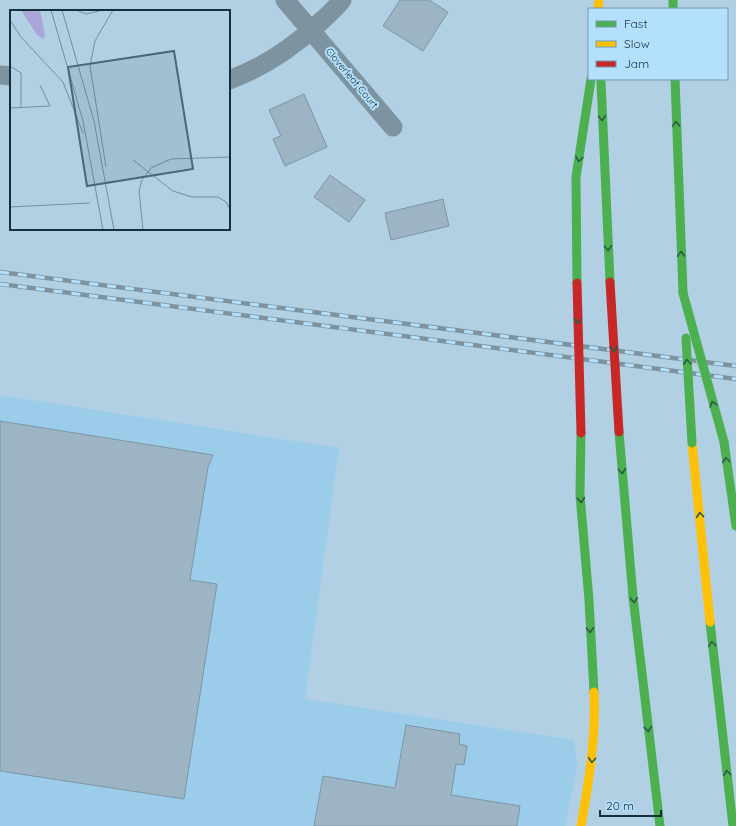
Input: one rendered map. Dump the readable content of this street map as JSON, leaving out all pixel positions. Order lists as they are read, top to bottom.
{
  "streets": {
    "street": ["Cloverleaf Court"]
  },
  "legend": ["Fast", "Slow", "Jam"],
  "scale_bar": "20 m"
}
